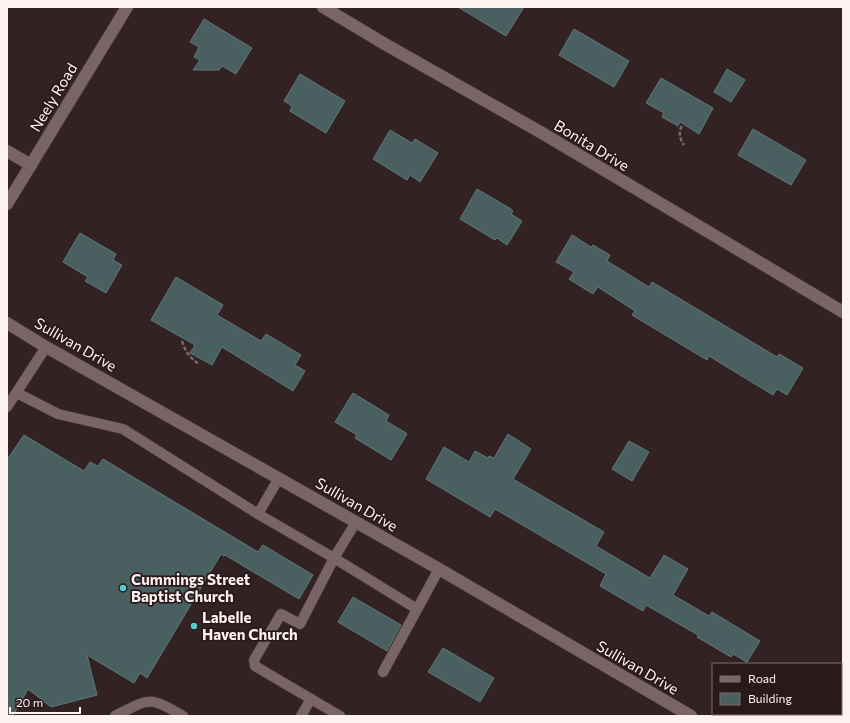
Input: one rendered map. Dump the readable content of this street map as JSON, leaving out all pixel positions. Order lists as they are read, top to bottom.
{
  "streets": {
    "street": ["Neely Road", "Bonita Drive", "Sullivan Drive"]
  },
  "places": ["Cummings Street Baptist Church", "Labelle Haven Church"],
  "legend": ["Road", "Building"],
  "scale_bar": "20 m"
}
